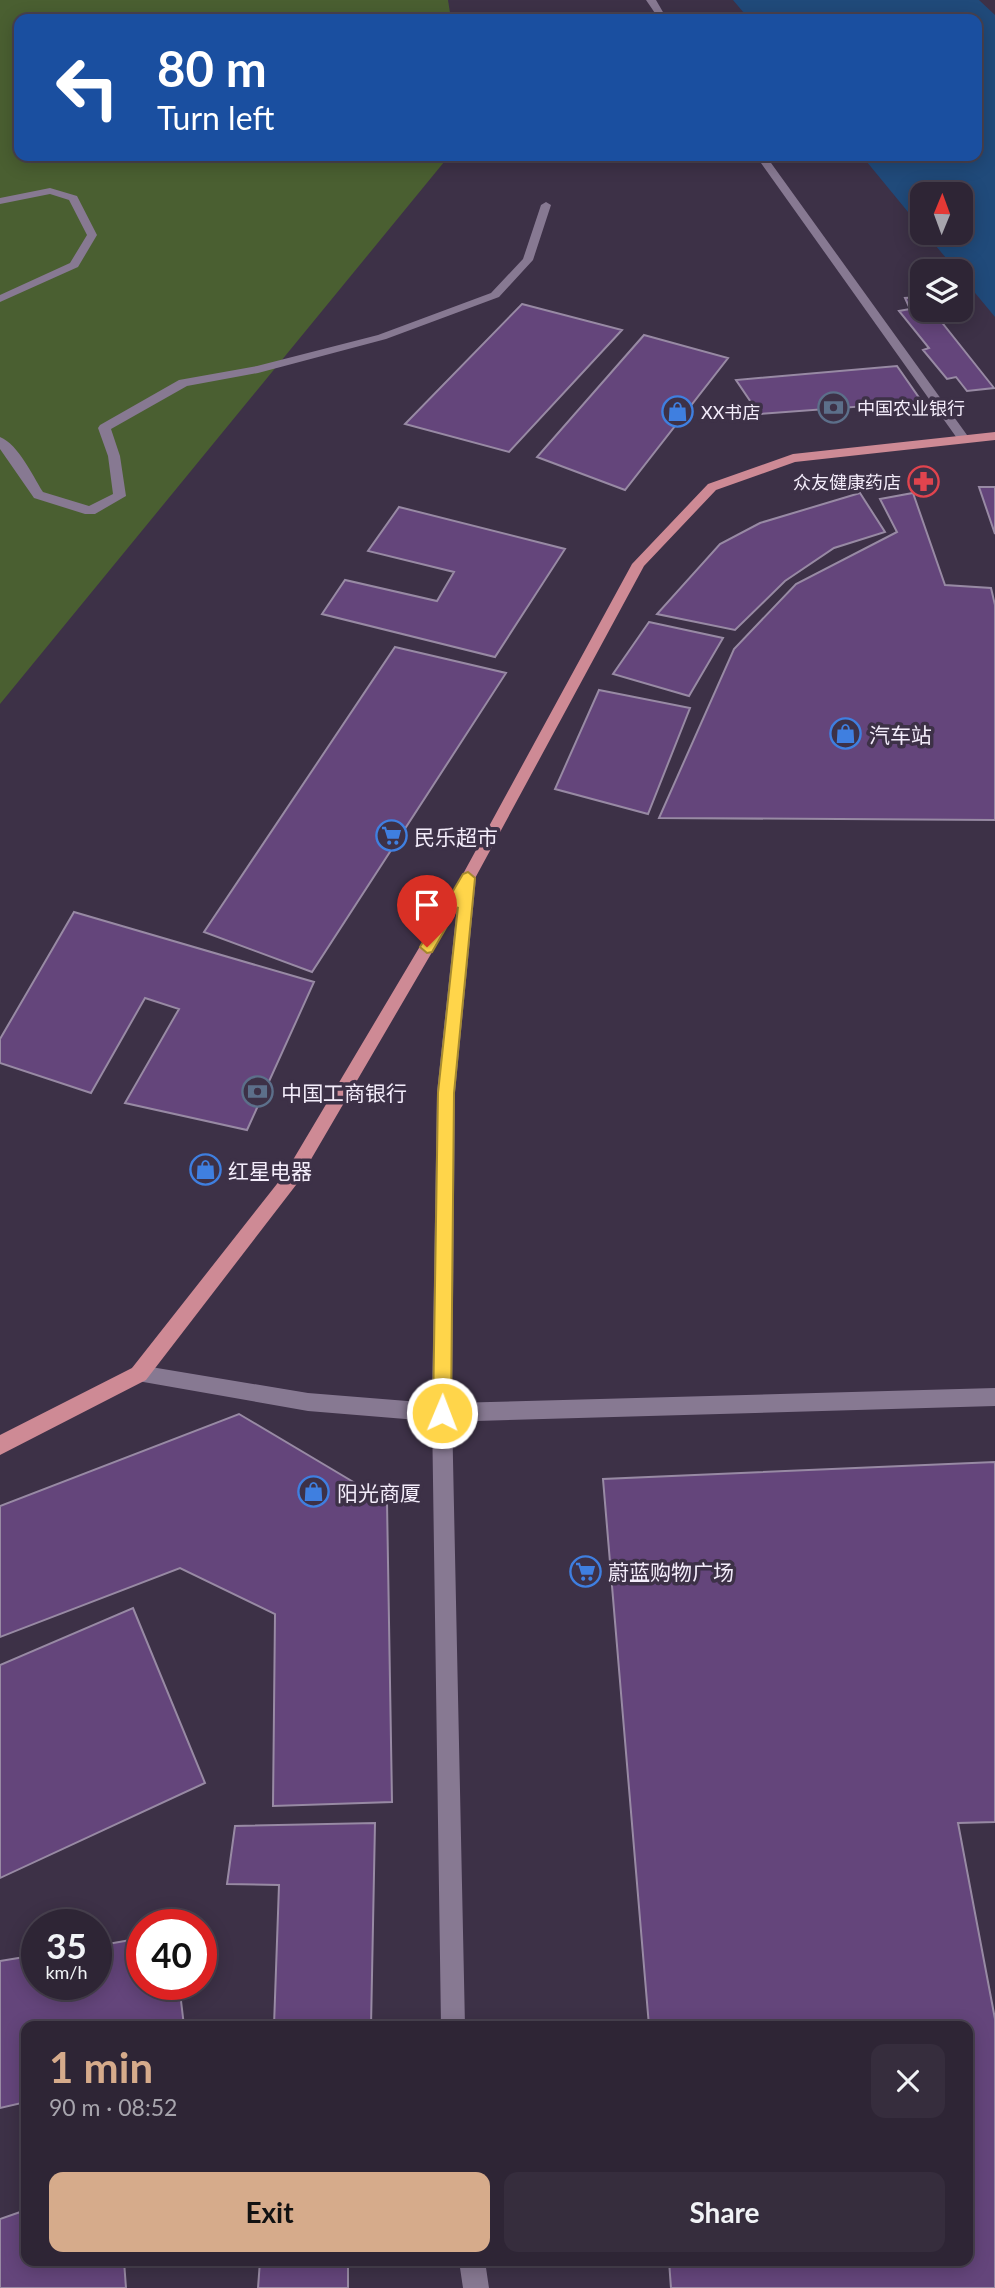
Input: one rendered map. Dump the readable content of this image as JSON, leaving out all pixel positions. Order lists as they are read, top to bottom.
{
  "places": {
    "bank": ["中国农业银行", "中国工商银行"],
    "shop": [
      "XX书店",
      "汽车站",
      "红星电器",
      "阳光商厦"
    ],
    "pharmacy": ["众友健康药店"],
    "supermarket": ["民乐超市", "蔚蓝购物广场"]
  },
  "north": "top",
  "page": {
    "turn": ["80 m", "Turn left"],
    "speed": "35 km/h",
    "limit": "40",
    "heading": ["1 min", "90 m · 08:52"],
    "buttons": ["Exit", "Share"]
  }
}
